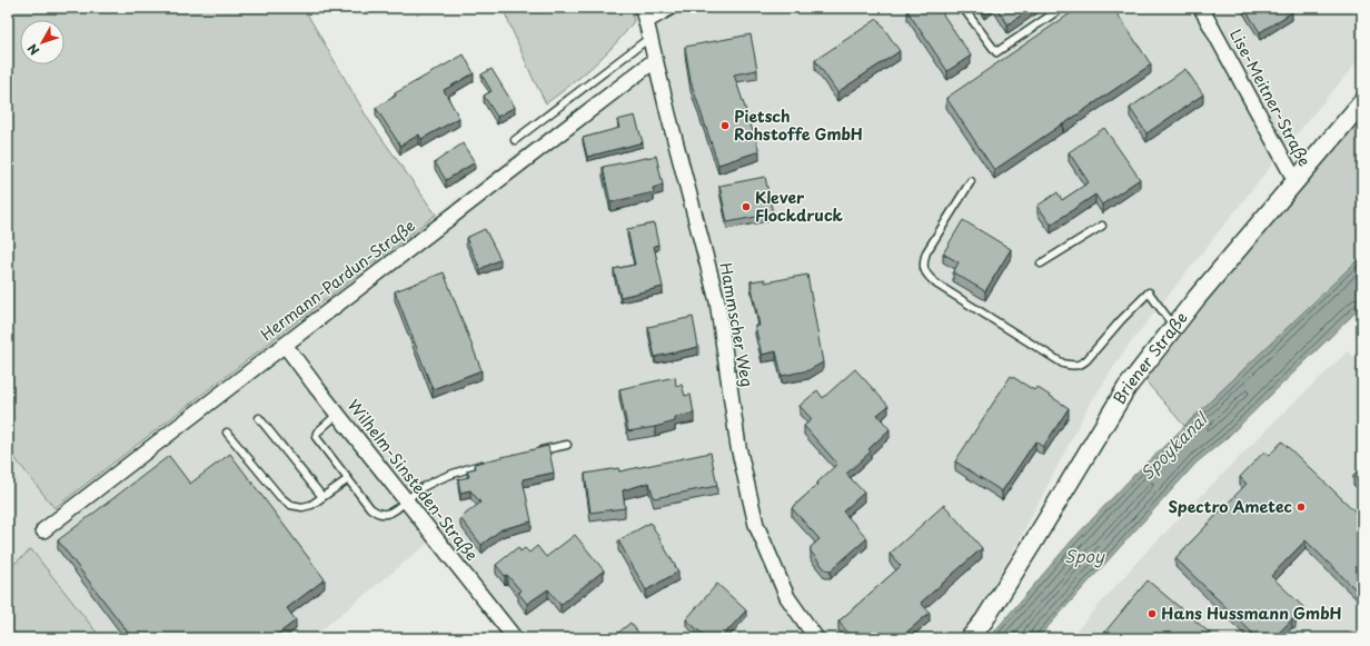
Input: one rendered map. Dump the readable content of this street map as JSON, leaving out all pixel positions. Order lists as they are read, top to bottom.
{
  "streets": {
    "street": [
      "Lise-Meitner-Straße",
      "Hermann-Pardun-Straße",
      "Hammscher Weg",
      "Briener Straße",
      "Wilhelm-Sinsteden-Straße"
    ]
  },
  "crossings": [
    ["Lise-Meitner-Straße", "Briener Straße"],
    ["Hermann-Pardun-Straße", "Hammscher Weg"],
    ["Hermann-Pardun-Straße", "Wilhelm-Sinsteden-Straße"]
  ],
  "water": ["Spoykanal", "Spoy"],
  "places": [
    "Pietsch Rohstoffe GmbH",
    "Klever Flockdruck",
    "Spectro Ametec",
    "Hans Hussmann GmbH"
  ],
  "north": "bottom left"
}
